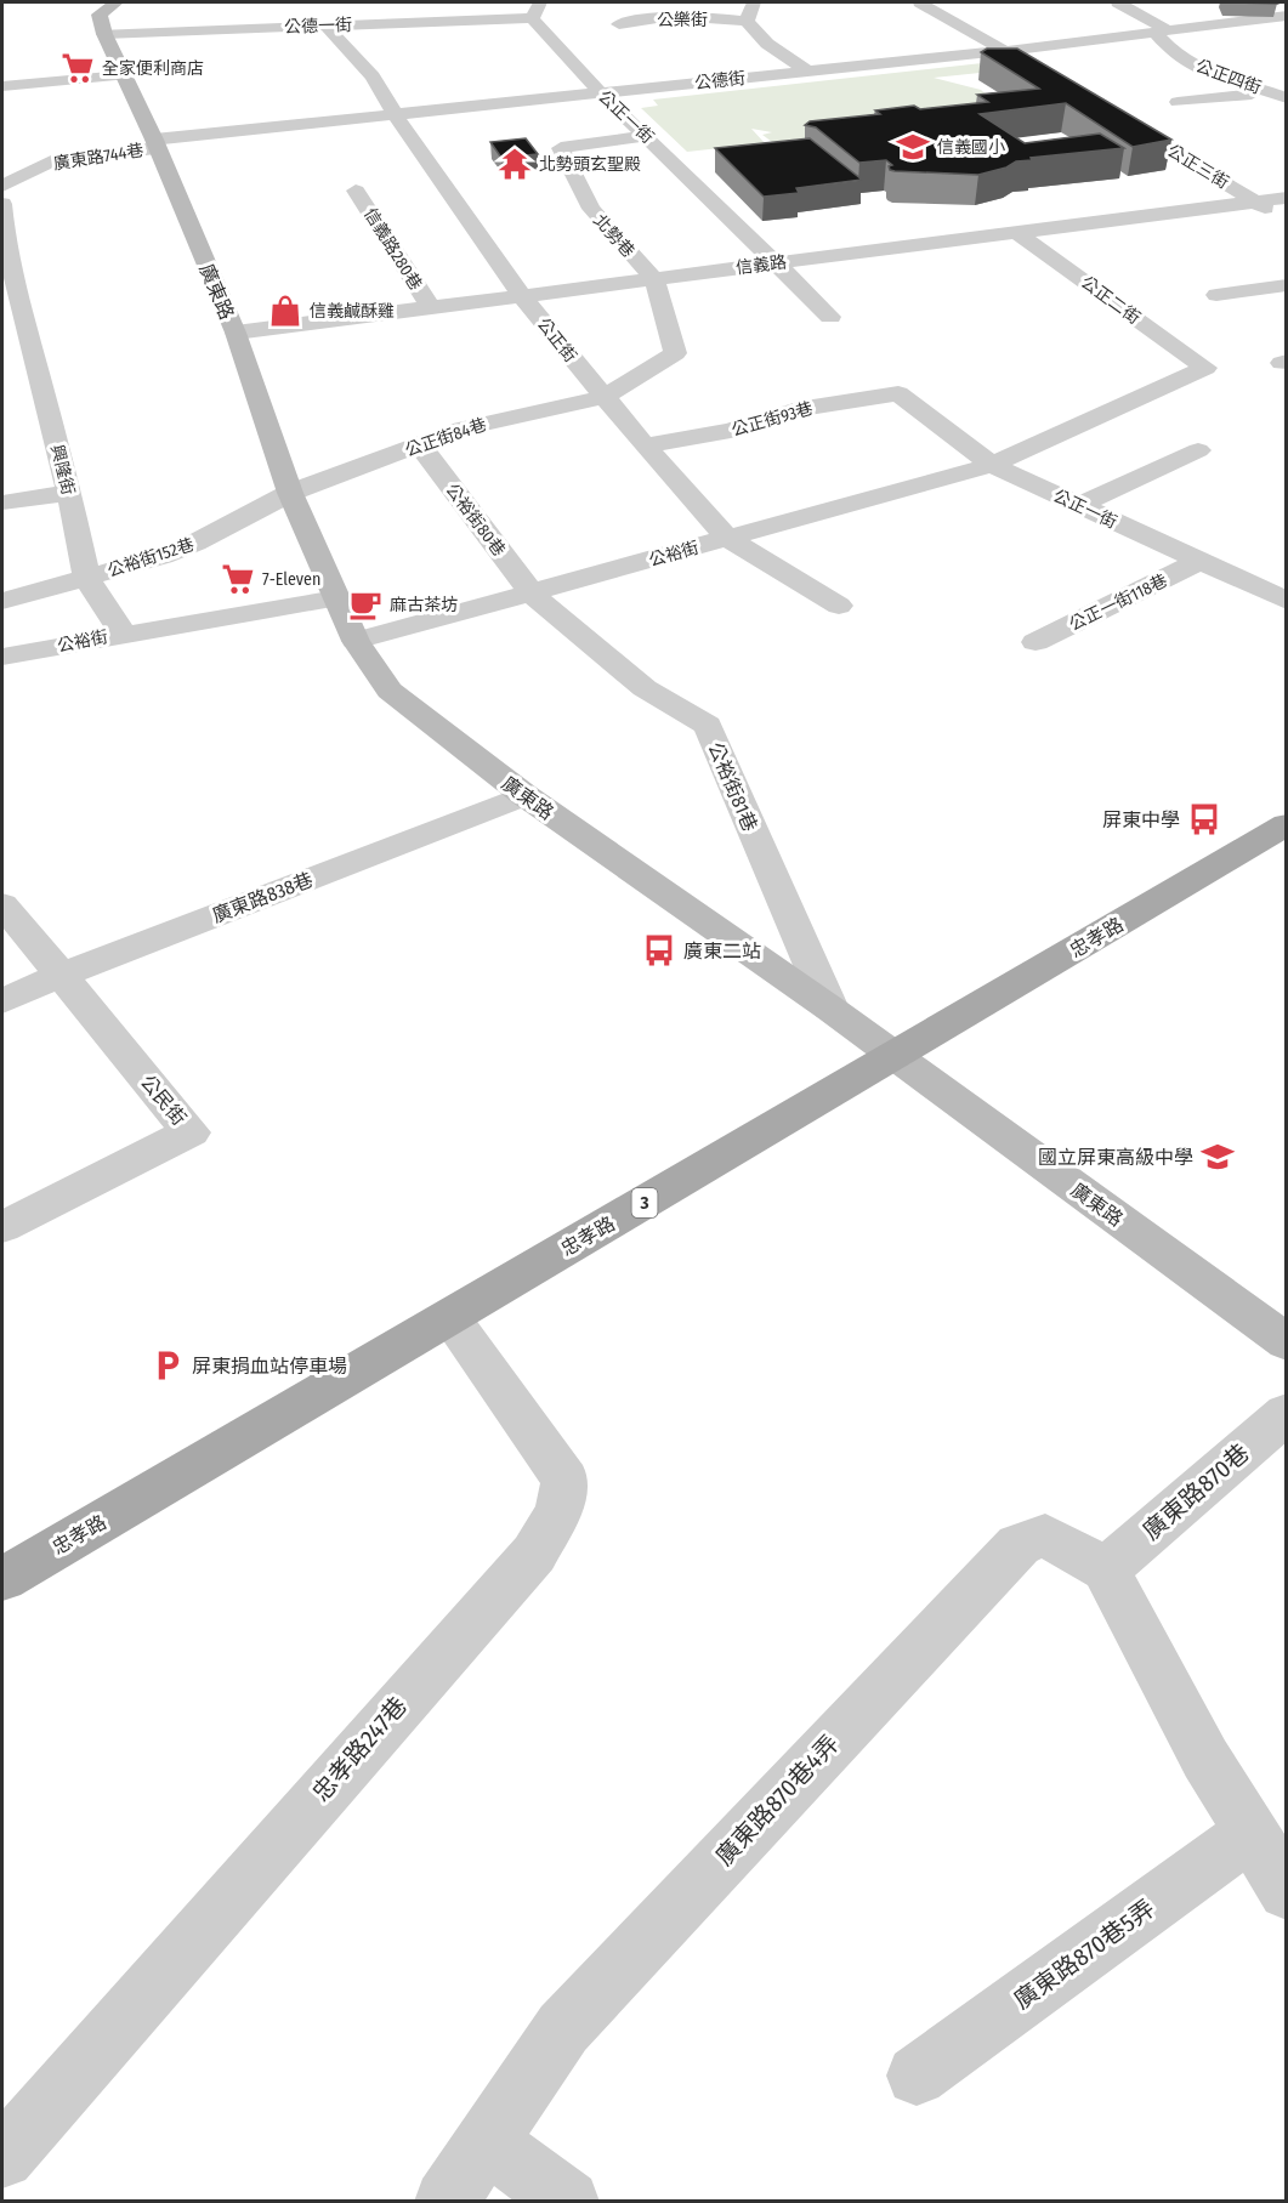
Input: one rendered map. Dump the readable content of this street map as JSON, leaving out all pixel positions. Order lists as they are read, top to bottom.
{
  "streets": {
    "main road": ["忠孝路", "3"],
    "street": [
      "公樂街",
      "公德一街",
      "公正四街",
      "公德街",
      "公正一街",
      "廣東路744巷",
      "公正三街",
      "北勢巷",
      "信義路280巷",
      "信義路",
      "廣東路",
      "公正二街",
      "公正街",
      "公正街93巷",
      "公正街84巷",
      "興隆街",
      "公裕街80巷",
      "公裕街",
      "公裕街152巷",
      "公正一街118巷",
      "公裕街81巷",
      "廣東路838巷",
      "公民街",
      "廣東路870巷",
      "忠孝路247巷",
      "廣東路870巷4弄",
      "廣東路870巷5弄"
    ]
  },
  "crossings": [
    ["公德一街", "公正一街"],
    ["公德一街", "廣東路"],
    ["公德一街", "公正街"],
    ["公正四街", "公德街"],
    ["公德街", "公正一街"],
    ["公德街", "廣東路744巷"],
    ["公德街", "廣東路"],
    ["公德街", "公正街"],
    ["公正一街", "北勢巷"],
    ["公正一街", "信義路"],
    ["公正一街", "公正街93巷"],
    ["公正一街", "公裕街"],
    ["公正一街", "公正一街118巷"],
    ["廣東路744巷", "廣東路"],
    ["公正三街", "信義路"],
    ["北勢巷", "信義路"],
    ["北勢巷", "公正街84巷"],
    ["信義路280巷", "信義路"],
    ["信義路", "廣東路"],
    ["信義路", "公正二街"],
    ["信義路", "公正街"],
    ["信義路", "公正街84巷"],
    ["廣東路", "公正街84巷"],
    ["廣東路", "公裕街"],
    ["廣東路", "公裕街152巷"],
    ["廣東路", "公裕街81巷"],
    ["廣東路", "廣東路838巷"],
    ["廣東路", "忠孝路"],
    ["公正二街", "公裕街"],
    ["公正街", "公正街93巷"],
    ["公正街", "公正街84巷"],
    ["公正街", "公裕街"],
    ["公正街84巷", "公裕街80巷"],
    ["公正街84巷", "公裕街152巷"],
    ["興隆街", "公裕街"],
    ["興隆街", "公裕街152巷"],
    ["公裕街80巷", "公裕街"],
    ["公裕街80巷", "公裕街81巷"],
    ["公裕街", "公裕街81巷"],
    ["廣東路838巷", "公民街"],
    ["忠孝路", "忠孝路247巷"],
    ["廣東路870巷", "廣東路870巷4弄"]
  ],
  "places": {
    "supermarket": ["全家便利商店", "7-Eleven"],
    "school or university": ["信義國小", "國立屏東高級中學"],
    "temple": ["北勢頭玄聖殿"],
    "shop": ["信義鹹酥雞"],
    "cafe": ["麻古茶坊"],
    "bus stop": ["屏東中學", "廣東二站"],
    "parking": ["屏東捐血站停車場"]
  }
}
